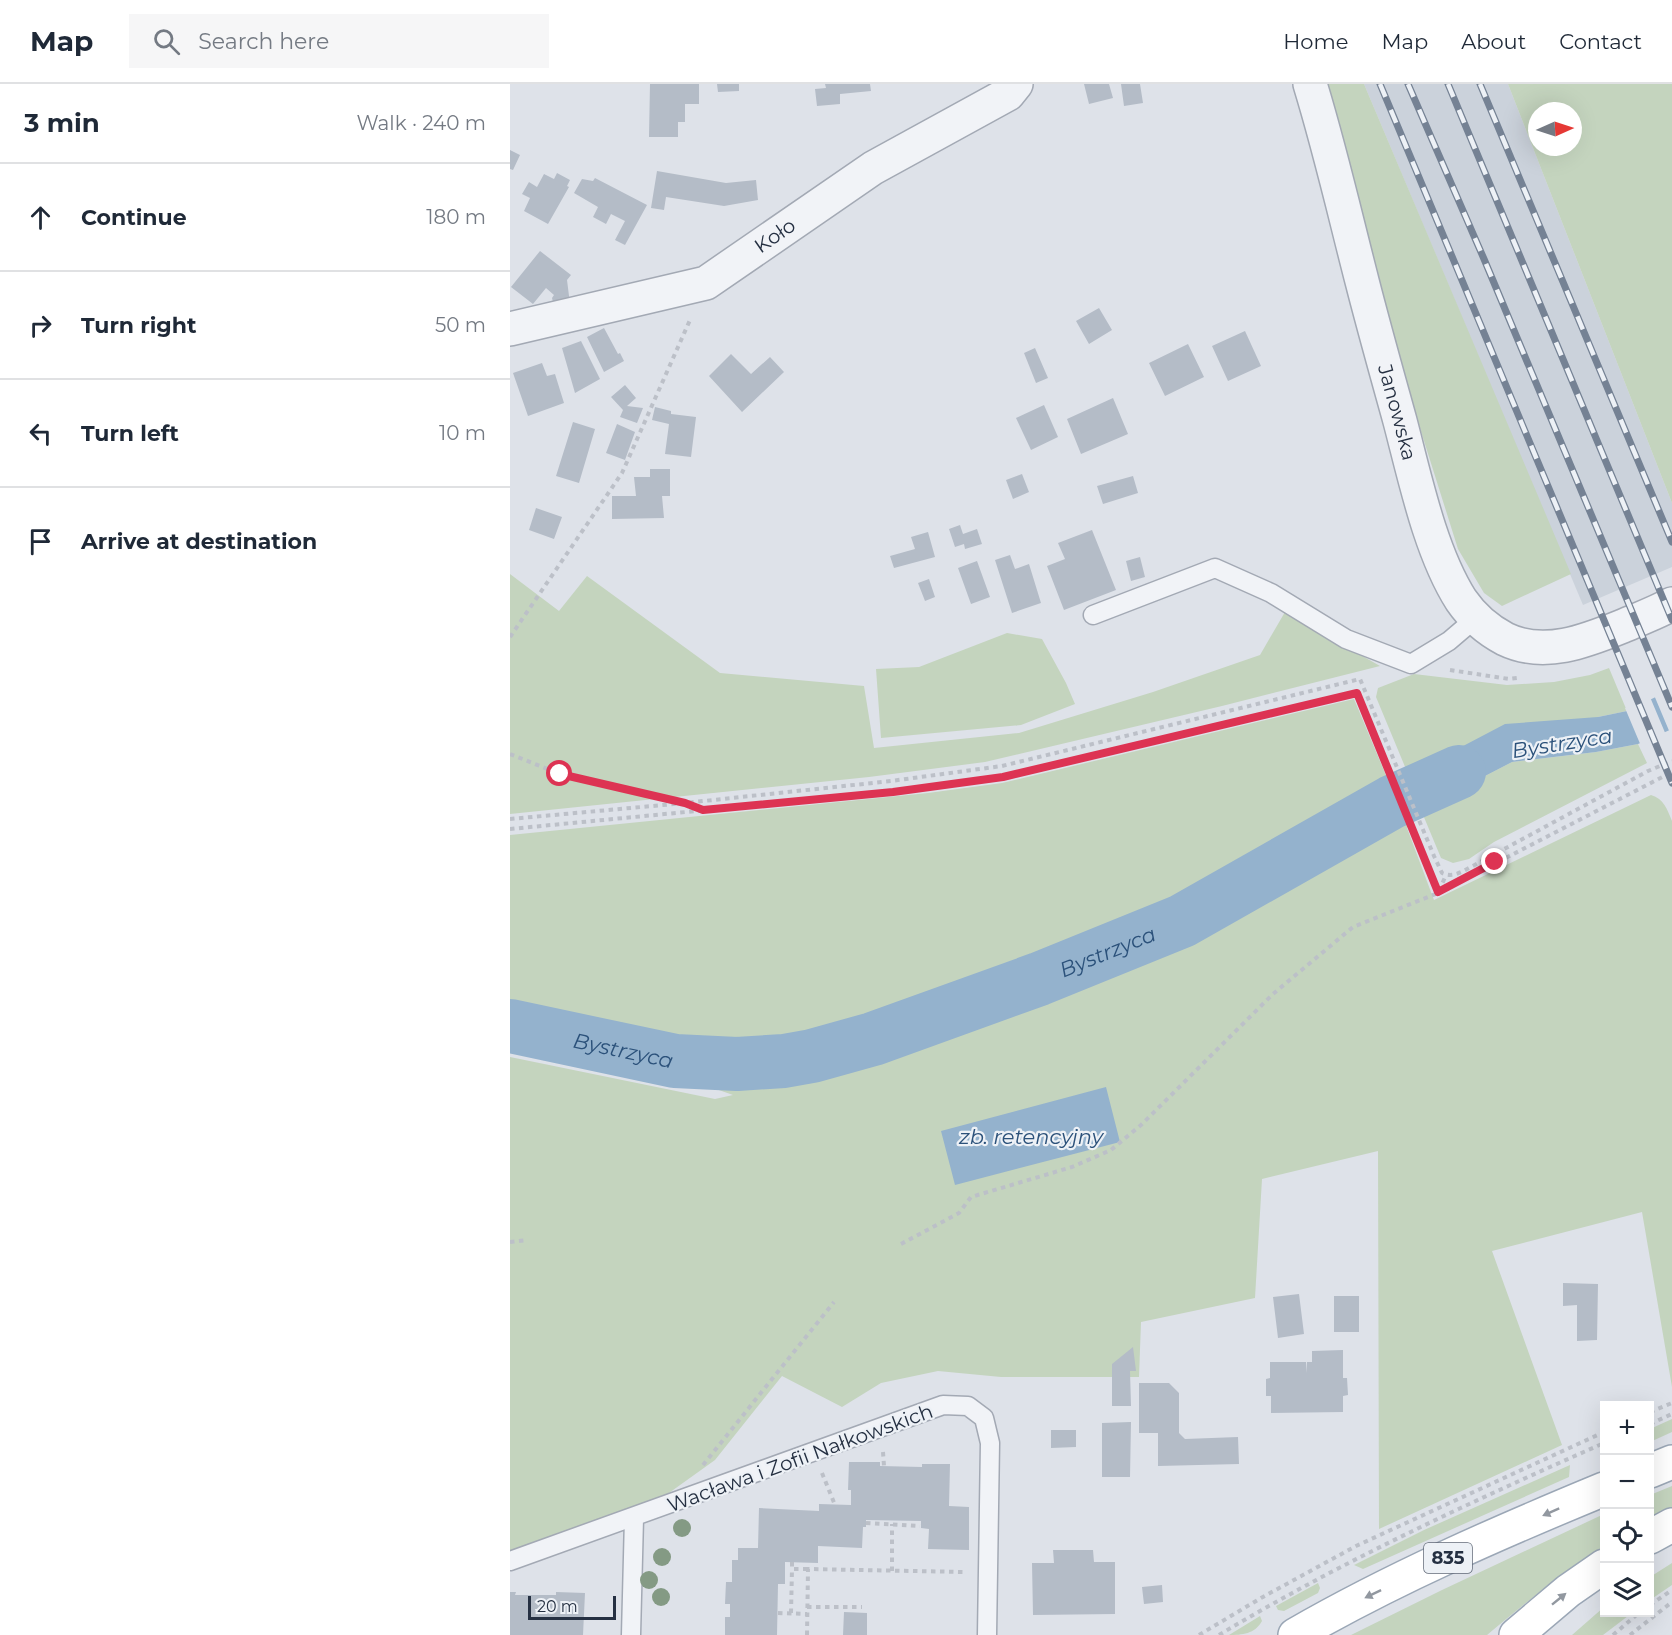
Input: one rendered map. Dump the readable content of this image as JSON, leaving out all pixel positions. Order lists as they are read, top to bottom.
{
  "streets": {
    "main road": ["835"],
    "street": ["Koło", "Janowska"],
    "lane": ["Wacława i Zofii Nałkowskich"]
  },
  "water": ["Bystrzyca", "zb. retencyjny"],
  "scale_bar": "20 m",
  "north": "right",
  "page": {
    "header": "Map",
    "search": "Search here",
    "nav": [
      "Home",
      "Map",
      "About",
      "Contact"
    ],
    "heading": ["3 min", "Walk · 240 m"],
    "list": [
      ["Continue", "180 m"],
      ["Turn right", "50 m"],
      ["Turn left", "10 m"],
      "Arrive at destination"
    ],
    "map_buttons": ["+", "−"],
    "scale": "20 m"
  }
}
